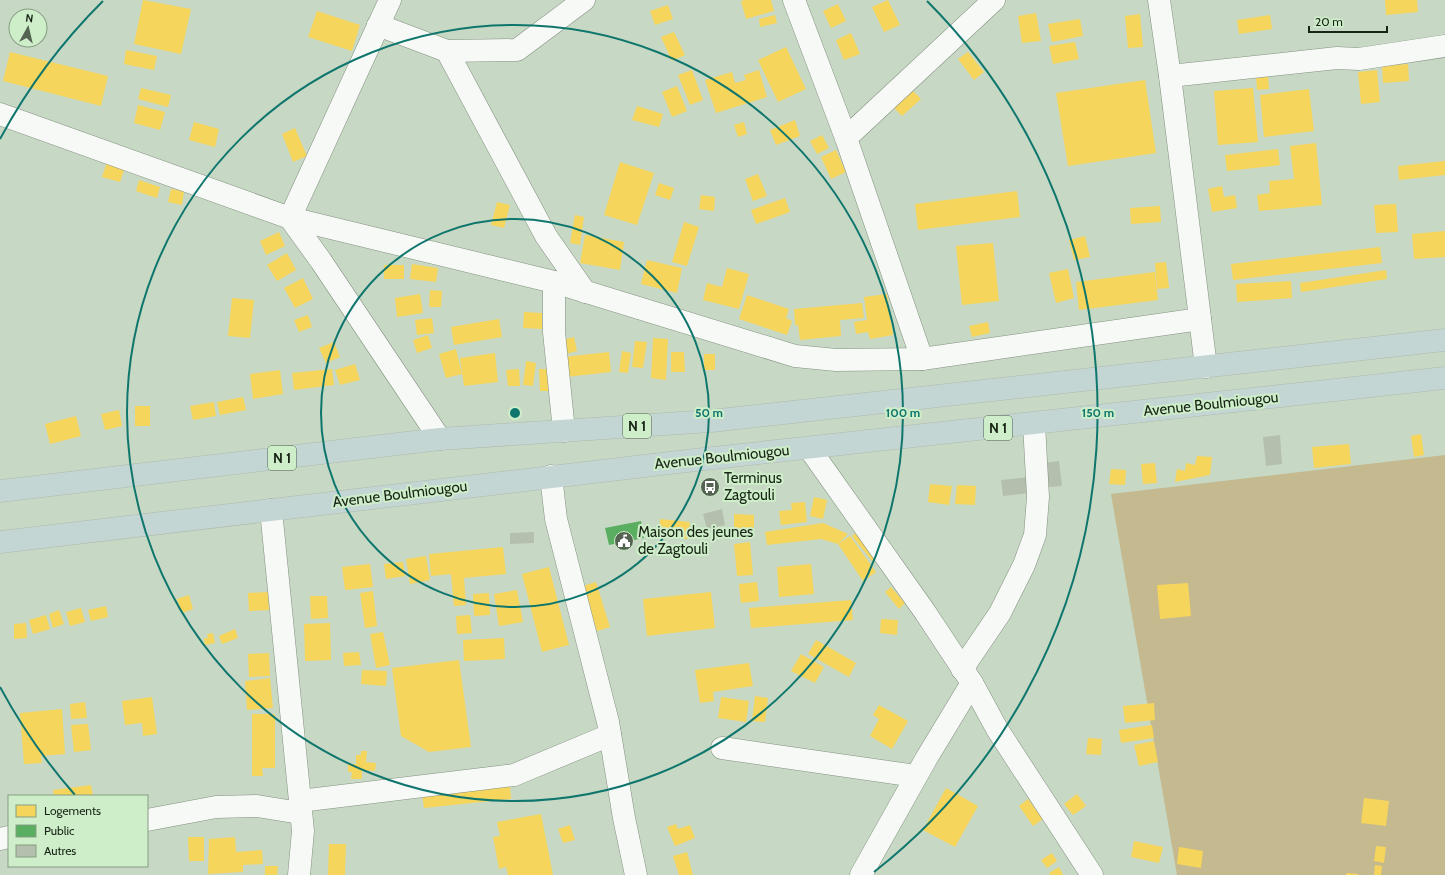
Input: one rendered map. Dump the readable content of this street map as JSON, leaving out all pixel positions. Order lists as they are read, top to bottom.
{
  "streets": {
    "highway": ["Avenue Boulmiougou", "N 1"]
  },
  "places": {
    "bus stop": ["Terminus Zagtouli"],
    "public building": ["Maison des jeunes de Zagtouli"]
  },
  "legend": ["Logements", "Public", "Autres"],
  "scale_bar": "20 m",
  "north": "top",
  "rings": ["50 m", "100 m", "150 m"]
}
